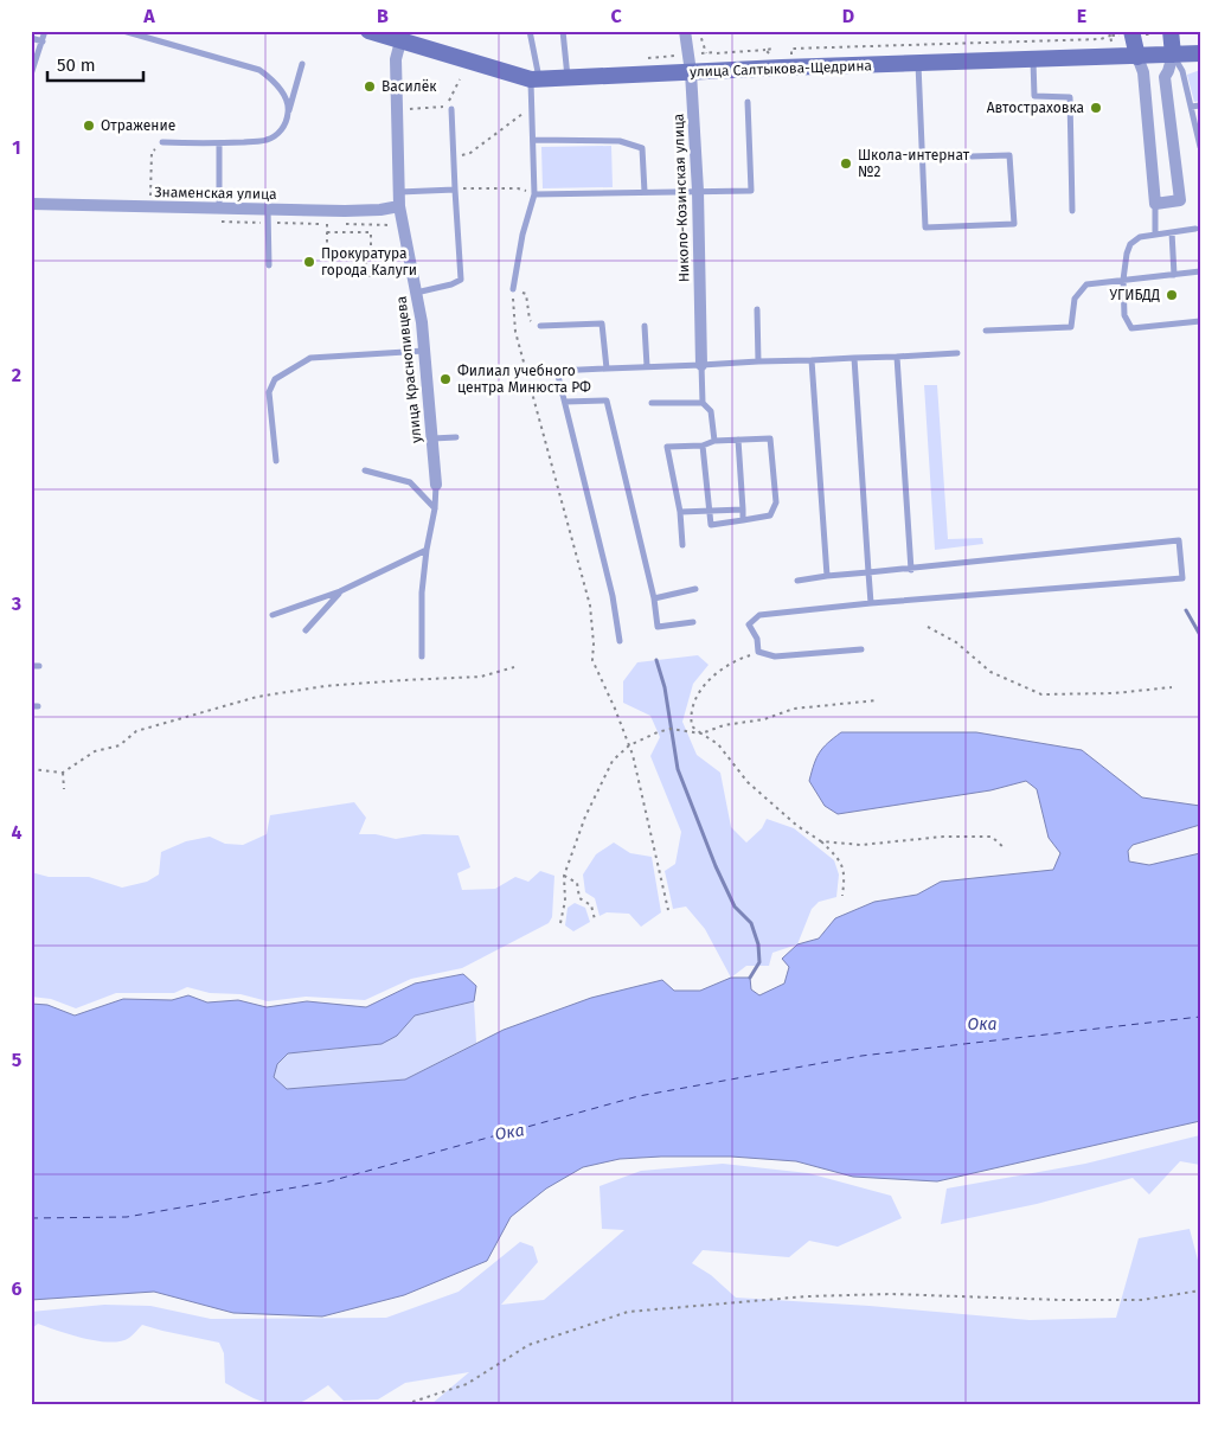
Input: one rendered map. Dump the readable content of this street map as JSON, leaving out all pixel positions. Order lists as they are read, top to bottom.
{
  "streets": {
    "main road": ["улица Салтыкова-Щедрина"],
    "street": ["Знаменская улица", "Николо-Козинская улица", "улица Краснопивцева"]
  },
  "crossings": [
    ["улица Салтыкова-Щедрина", "Николо-Козинская улица"],
    ["улица Салтыкова-Щедрина", "улица Краснопивцева"],
    ["Знаменская улица", "улица Краснопивцева"]
  ],
  "water": ["Ока"],
  "places": [
    "Василёк",
    "Автостраховка",
    "Отражение",
    "Школа-интернат №2",
    "Прокуратура города Калуги",
    "УГИБДД",
    "Филиал учебного центра Минюста РФ"
  ],
  "scale_bar": "50 m",
  "grid": {
    "columns": [
      "A",
      "B",
      "C",
      "D",
      "E"
    ],
    "rows": [
      "1",
      "2",
      "3",
      "4",
      "5",
      "6"
    ]
  }
}
